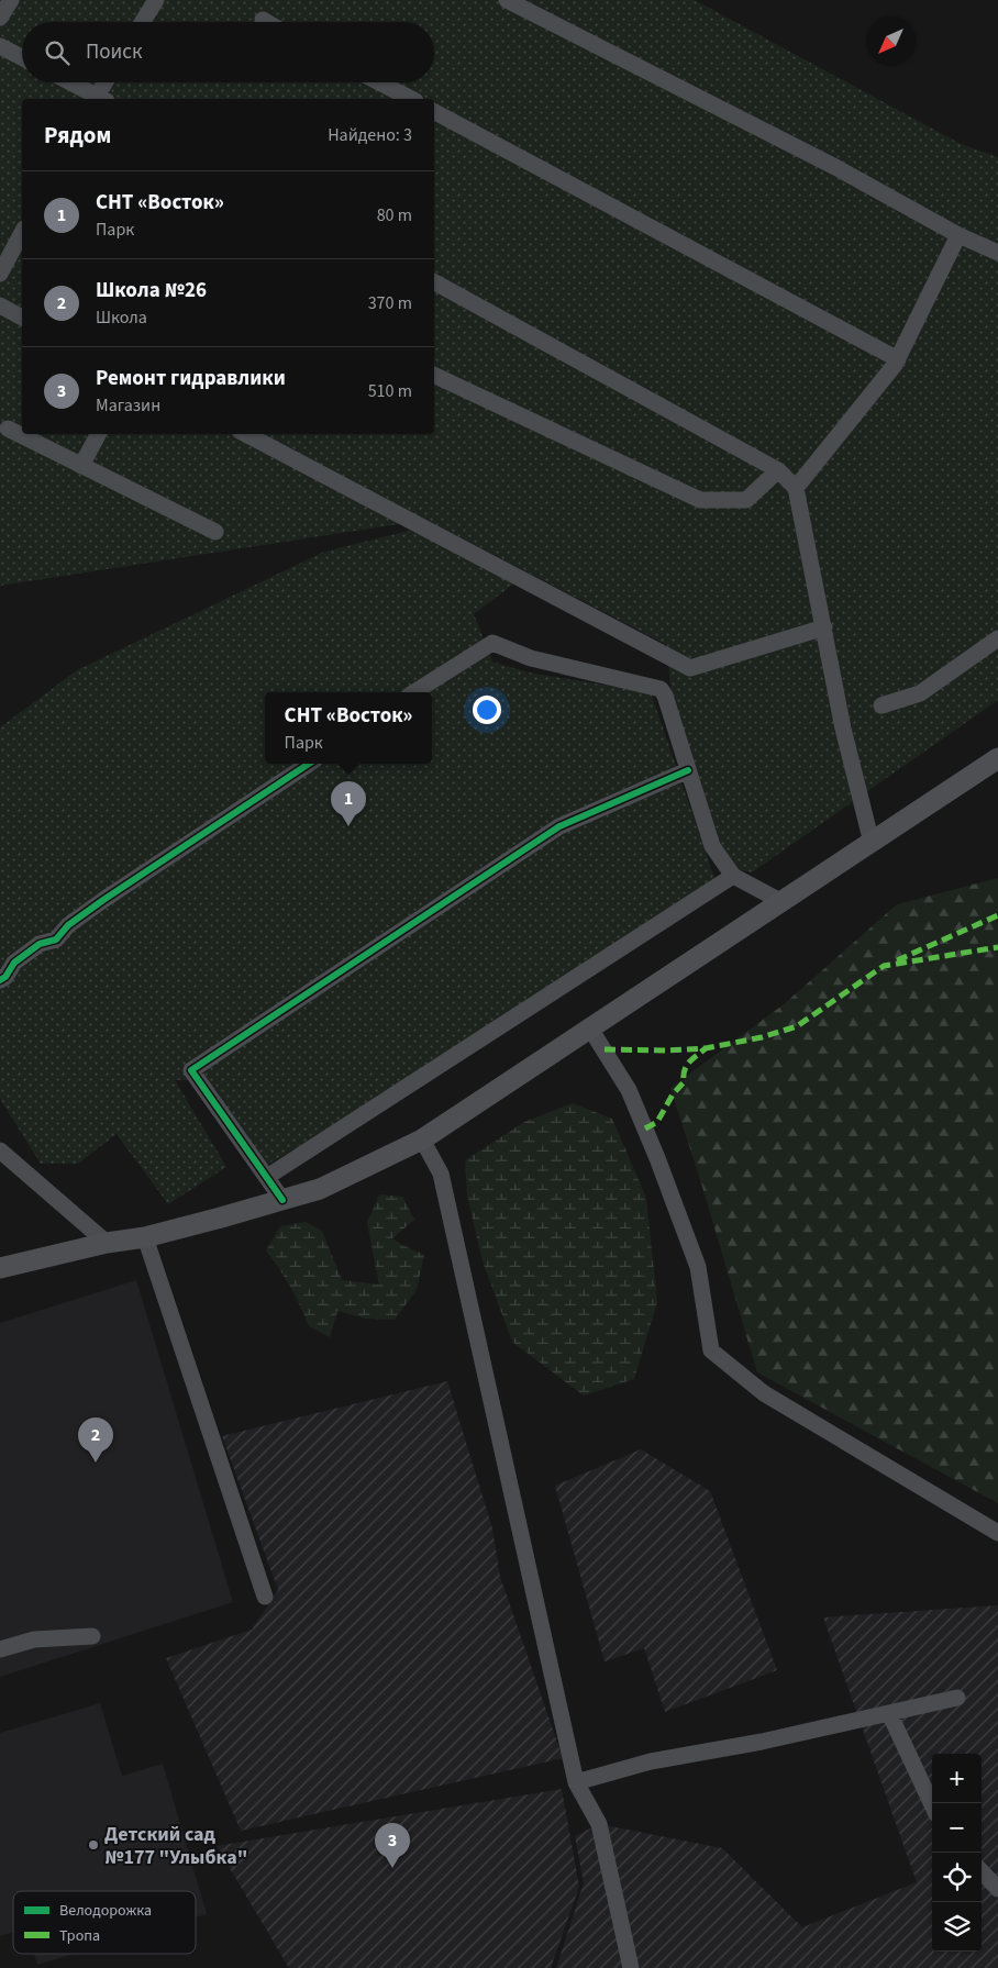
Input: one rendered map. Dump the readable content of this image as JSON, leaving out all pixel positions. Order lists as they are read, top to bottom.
{
  "places": ["Детский сад №177 \"Улыбка\""],
  "legend": ["Велодорожка", "Тропа"],
  "north": "bottom left",
  "page": {
    "search": "Поиск",
    "heading": ["Рядом", "Найдено: 3"],
    "list": [
      {
        "mark": "1",
        "name": "СНТ «Восток»",
        "note": "Парк",
        "value": "80 m"
      },
      {
        "mark": "2",
        "name": "Школа №26",
        "note": "Школа",
        "value": "370 m"
      },
      {
        "mark": "3",
        "name": "Ремонт гидравлики",
        "note": "Магазин",
        "value": "510 m"
      }
    ],
    "popup": ["СНТ «Восток»", "Парк"],
    "pins": ["1", "2", "3"],
    "map_buttons": ["+", "−"]
  }
}
